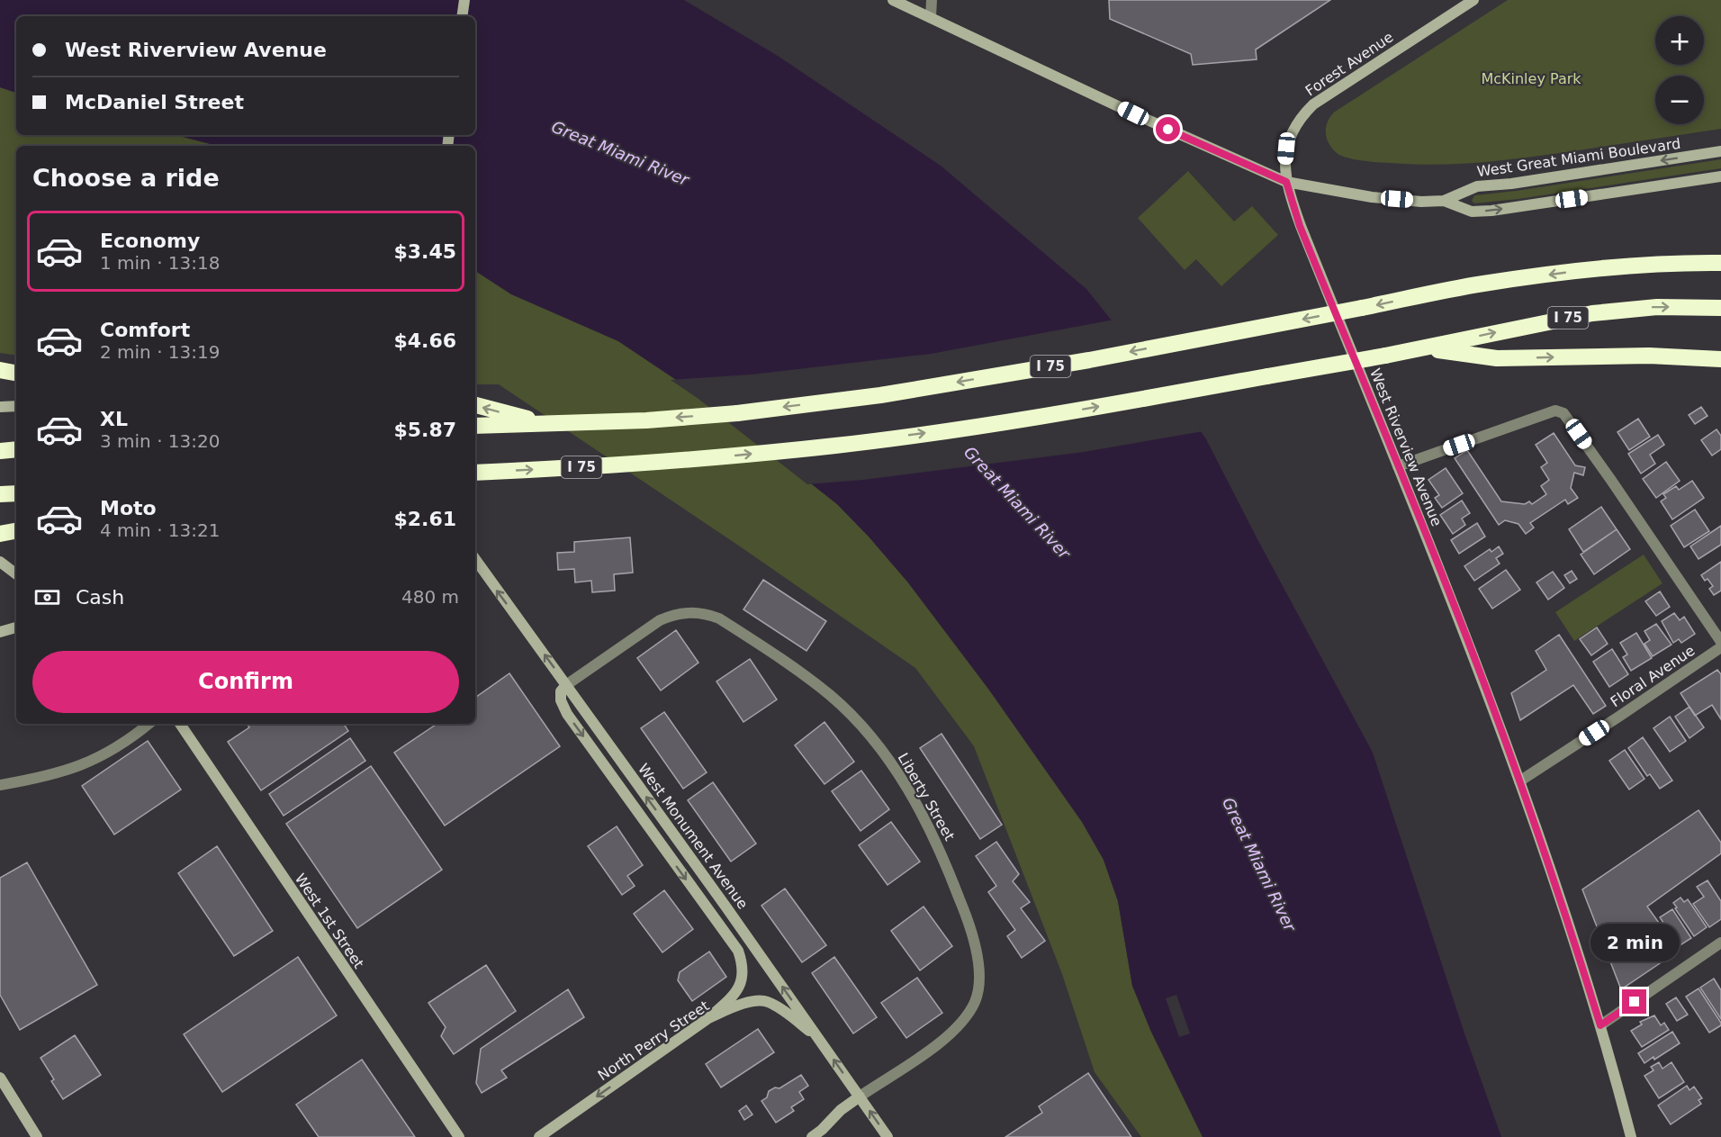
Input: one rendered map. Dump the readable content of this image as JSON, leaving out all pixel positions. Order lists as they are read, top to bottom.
{
  "streets": {
    "highway": ["I 75"],
    "main road": [
      "Forest Avenue",
      "West Great Miami Boulevard",
      "West Riverview Avenue",
      "West Monument Avenue",
      "West 1st Street",
      "North Perry Street"
    ],
    "street": ["Floral Avenue", "Liberty Street"]
  },
  "crossings": [
    ["Forest Avenue", "West Great Miami Boulevard"],
    ["Forest Avenue", "West Riverview Avenue"],
    ["West Great Miami Boulevard", "West Riverview Avenue"],
    ["West Riverview Avenue", "Floral Avenue"],
    ["Liberty Street", "West Monument Avenue"],
    ["West Monument Avenue", "North Perry Street"]
  ],
  "one_way": ["West Monument Avenue", "North Perry Street"],
  "water": ["Great Miami River"],
  "parks": ["McKinley Park"],
  "page": {
    "map_buttons": ["+", "−"],
    "banner": ["West Riverview Avenue", "McDaniel Street"],
    "heading": "Choose a ride",
    "list": [
      {
        "name": "Economy",
        "note": "1 min · 13:18",
        "value": "$3.45"
      },
      {
        "name": "Comfort",
        "note": "2 min · 13:19",
        "value": "$4.66"
      },
      {
        "name": "XL",
        "note": "3 min · 13:20",
        "value": "$5.87"
      },
      {
        "name": "Moto",
        "note": "4 min · 13:21",
        "value": "$2.61"
      }
    ],
    "pay": ["Cash", "480 m"],
    "buttons": "Confirm",
    "bubble": "2 min"
  }
}
